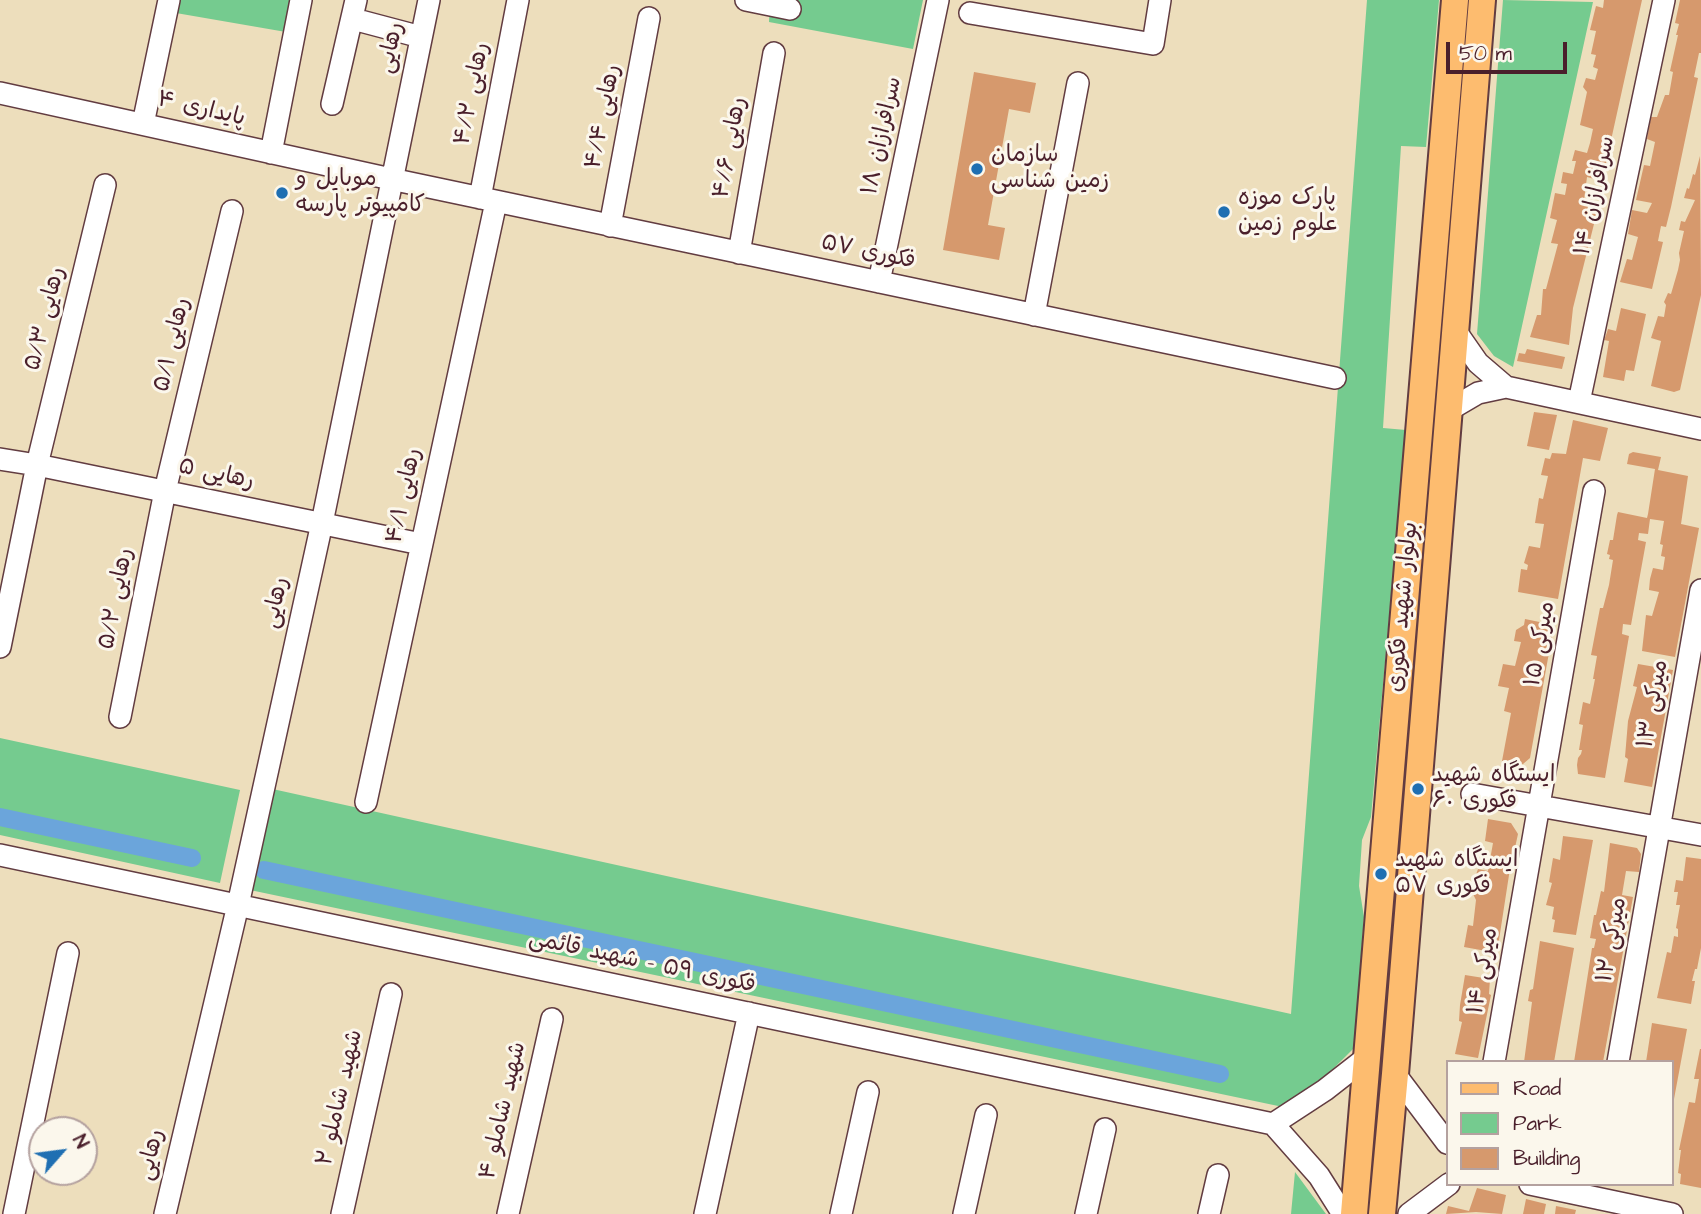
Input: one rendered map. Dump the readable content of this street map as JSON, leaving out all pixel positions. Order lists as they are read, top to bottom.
{
  "streets": {
    "main road": ["بولوار شهید فکوری"],
    "street": [
      "رهایی",
      "رهایی ۴/۲",
      "پایداری ۴",
      "رهایی ۴/۴",
      "سرافرازان ۱۸",
      "رهایی ۴/۶",
      "سرافرازان ۱۴",
      "فکوری ۵۷",
      "رهایی ۵/۳",
      "رهایی ۵/۱",
      "رهایی ۵",
      "رهایی ۴/۱",
      "رهایی ۵/۲",
      "میرکی ۱۵",
      "میرکی ۱۳",
      "میرکی ۱۲",
      "فکوری ۵۹ - شهید قائمی",
      "میرکی ۱۴",
      "شهید شاملو ۲",
      "شهید شاملو ۴"
    ]
  },
  "crossings": [
    ["رهایی", "پایداری ۴"],
    ["رهایی", "فکوری ۵۷"],
    ["رهایی", "رهایی ۵"],
    ["رهایی", "فکوری ۵۹ - شهید قائمی"],
    ["رهایی ۴/۲", "فکوری ۵۷"],
    ["رهایی ۴/۲", "رهایی ۴/۱"],
    ["پایداری ۴", "فکوری ۵۷"],
    ["رهایی ۴/۴", "فکوری ۵۷"],
    ["سرافرازان ۱۸", "فکوری ۵۷"],
    ["رهایی ۴/۶", "فکوری ۵۷"],
    ["فکوری ۵۷", "رهایی ۴/۱"],
    ["رهایی ۵/۳", "رهایی ۵"],
    ["رهایی ۵/۱", "رهایی ۵"],
    ["رهایی ۵/۱", "رهایی ۵/۲"],
    ["رهایی ۵", "رهایی ۴/۱"],
    ["رهایی ۵", "رهایی ۵/۲"],
    ["میرکی ۱۵", "میرکی ۱۴"],
    ["میرکی ۱۳", "میرکی ۱۲"]
  ],
  "places": [
    "سازمان زمین شناسی",
    "موبایل و کامپیوتر پارسه",
    "پارک موزه علوم زمین",
    "ایستگاه شهید فکوری ۶۰",
    "ایستگاه شهید فکوری ۵۷"
  ],
  "legend": ["Road", "Park", "Building"],
  "scale_bar": "50 m",
  "north": "top right"
}
